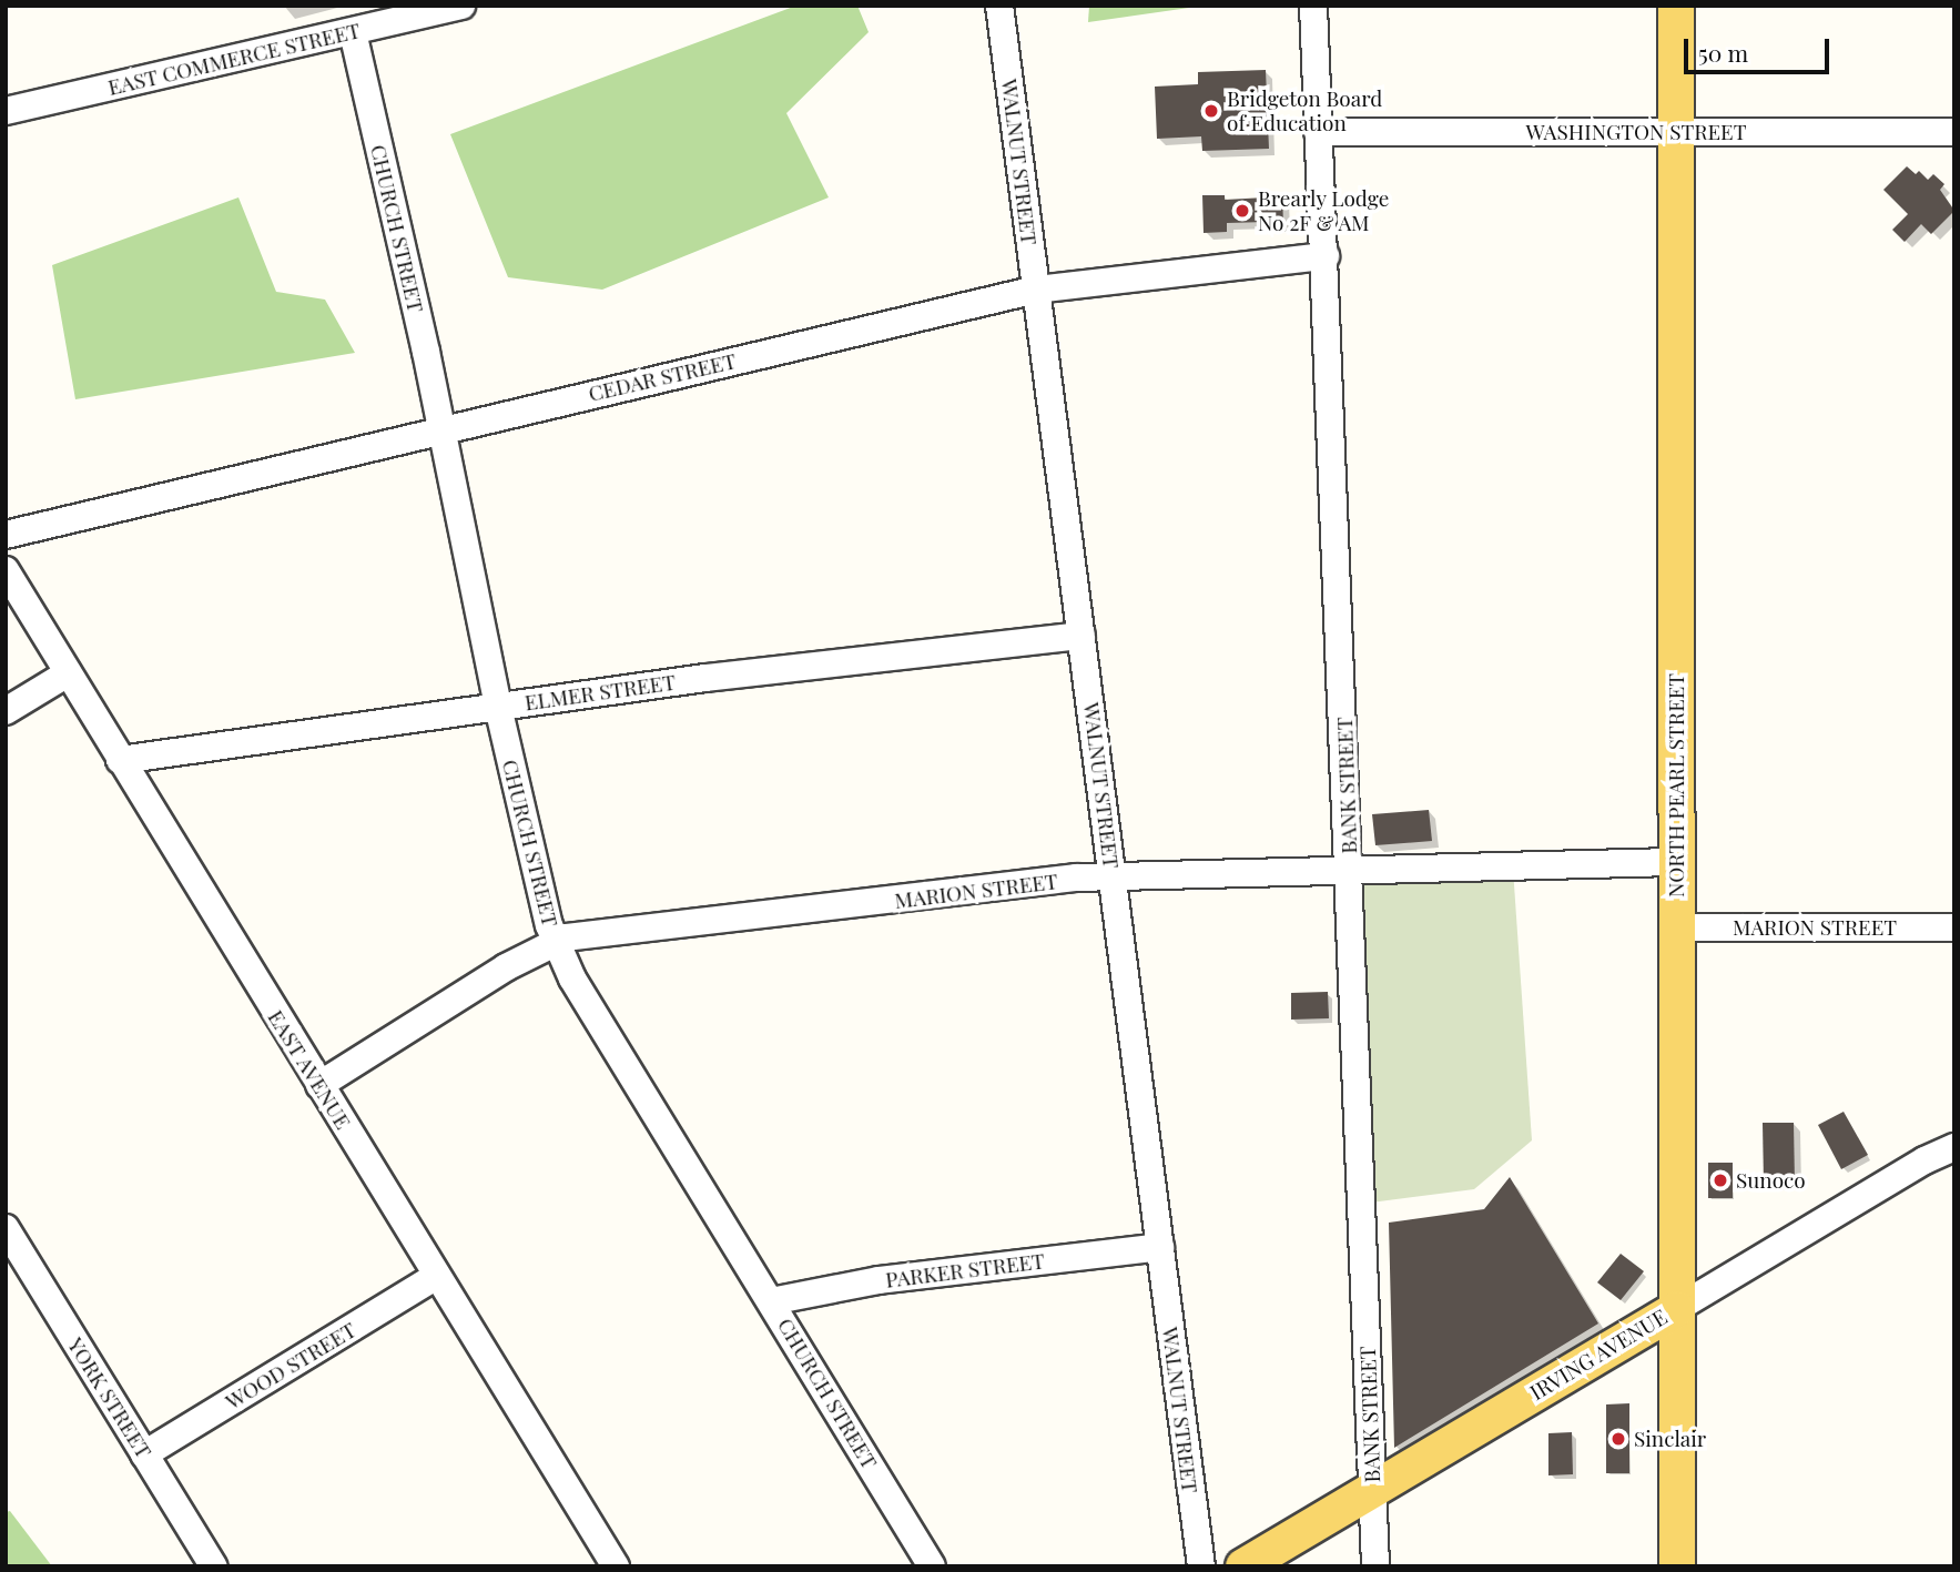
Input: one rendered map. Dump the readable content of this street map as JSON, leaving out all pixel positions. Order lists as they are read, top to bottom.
{
  "streets": {
    "main road": ["NORTH PEARL STREET", "IRVING AVENUE"],
    "street": [
      "EAST COMMERCE STREET",
      "WASHINGTON STREET",
      "WALNUT STREET",
      "CHURCH STREET",
      "CEDAR STREET",
      "ELMER STREET",
      "BANK STREET",
      "MARION STREET",
      "EAST AVENUE",
      "PARKER STREET",
      "WOOD STREET",
      "YORK STREET"
    ]
  },
  "crossings": [
    ["EAST COMMERCE STREET", "CHURCH STREET"],
    ["WASHINGTON STREET", "BANK STREET"],
    ["WASHINGTON STREET", "NORTH PEARL STREET"],
    ["WALNUT STREET", "CEDAR STREET"],
    ["WALNUT STREET", "ELMER STREET"],
    ["WALNUT STREET", "MARION STREET"],
    ["WALNUT STREET", "PARKER STREET"],
    ["CHURCH STREET", "CEDAR STREET"],
    ["CHURCH STREET", "ELMER STREET"],
    ["CHURCH STREET", "MARION STREET"],
    ["CHURCH STREET", "PARKER STREET"],
    ["CEDAR STREET", "BANK STREET"],
    ["ELMER STREET", "EAST AVENUE"],
    ["BANK STREET", "MARION STREET"],
    ["BANK STREET", "IRVING AVENUE"],
    ["NORTH PEARL STREET", "MARION STREET"],
    ["NORTH PEARL STREET", "IRVING AVENUE"],
    ["MARION STREET", "EAST AVENUE"],
    ["EAST AVENUE", "WOOD STREET"],
    ["WOOD STREET", "YORK STREET"]
  ],
  "places": [
    "Bridgeton Board of Education",
    "Brearly Lodge No 2F & AM",
    "Sunoco",
    "Sinclair"
  ],
  "scale_bar": "50 m"
}
